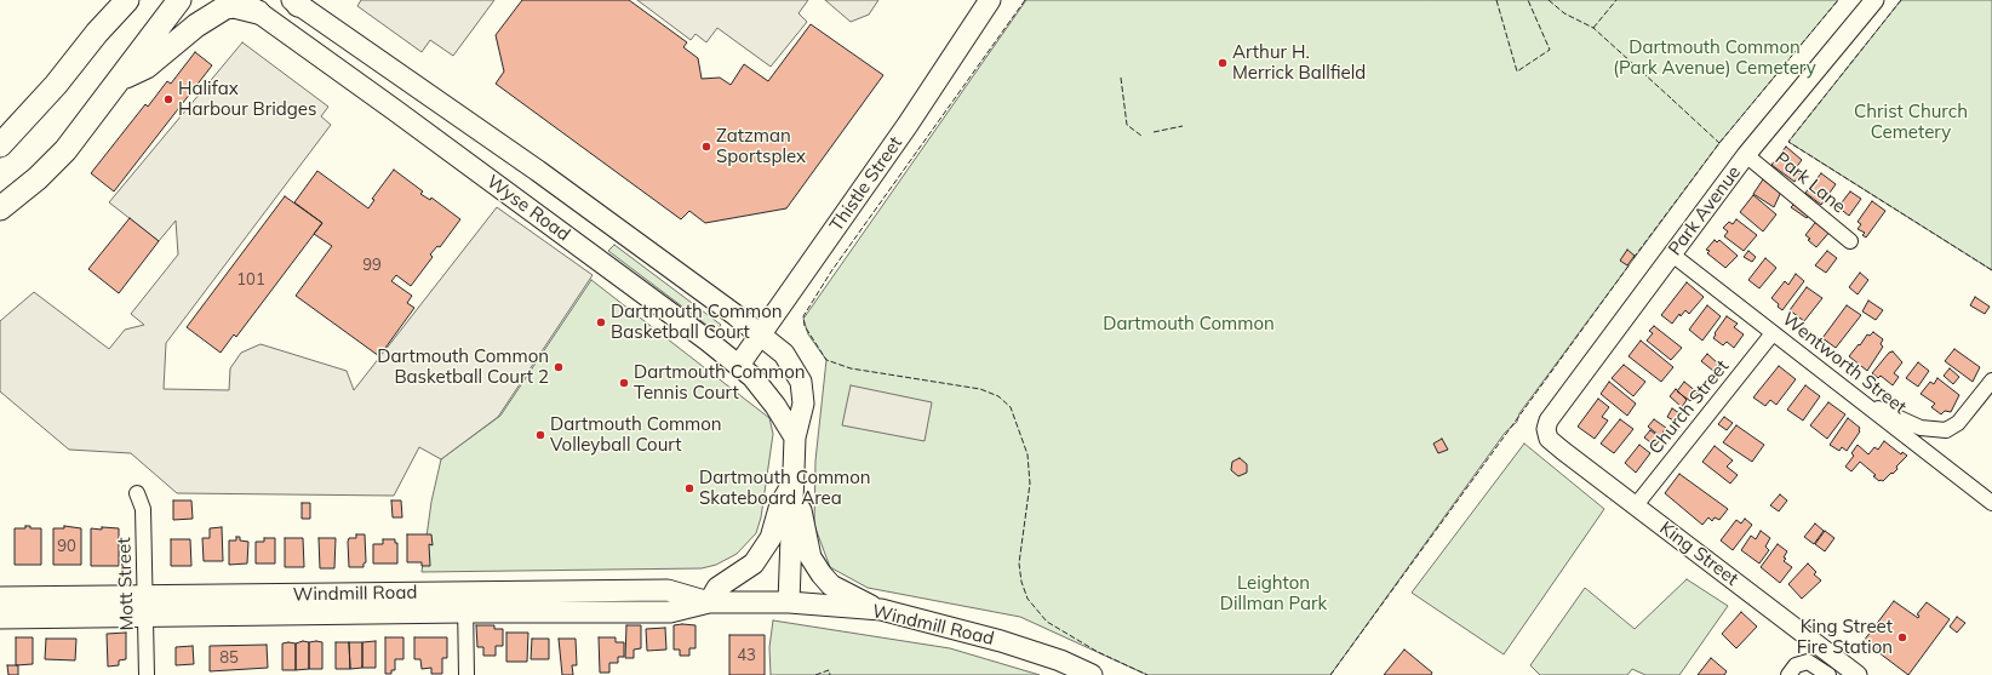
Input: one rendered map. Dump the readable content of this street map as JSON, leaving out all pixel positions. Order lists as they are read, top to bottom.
{
  "streets": {
    "main road": ["Thistle Street", "Wyse Road", "Windmill Road"],
    "street": [
      "Park Lane",
      "Park Avenue",
      "Wentworth Street",
      "Church Street",
      "King Street",
      "Mott Street"
    ]
  },
  "crossings": [
    ["Park Lane", "Park Avenue"],
    ["Thistle Street", "Wyse Road"],
    ["Wyse Road", "Windmill Road"],
    ["Park Avenue", "Wentworth Street"],
    ["Park Avenue", "King Street"],
    ["Wentworth Street", "Church Street"],
    ["Church Street", "King Street"],
    ["Mott Street", "Windmill Road"]
  ],
  "parks": [
    "Dartmouth Common (Park Avenue) Cemetery",
    "Christ Church Cemetery",
    "Dartmouth Common",
    "Leighton Dillman Park"
  ],
  "places": [
    "Arthur H. Merrick Ballfield",
    "Halifax Harbour Bridges",
    "Zatzman Sportsplex",
    "Dartmouth Common Basketball Court",
    "Dartmouth Common Basketball Court 2",
    "Dartmouth Common Tennis Court",
    "Dartmouth Common Volleyball Court",
    "Dartmouth Common Skateboard Area",
    "King Street Fire Station"
  ],
  "house_numbers": [
    "99",
    "101",
    "90",
    "43",
    "85"
  ]
}
